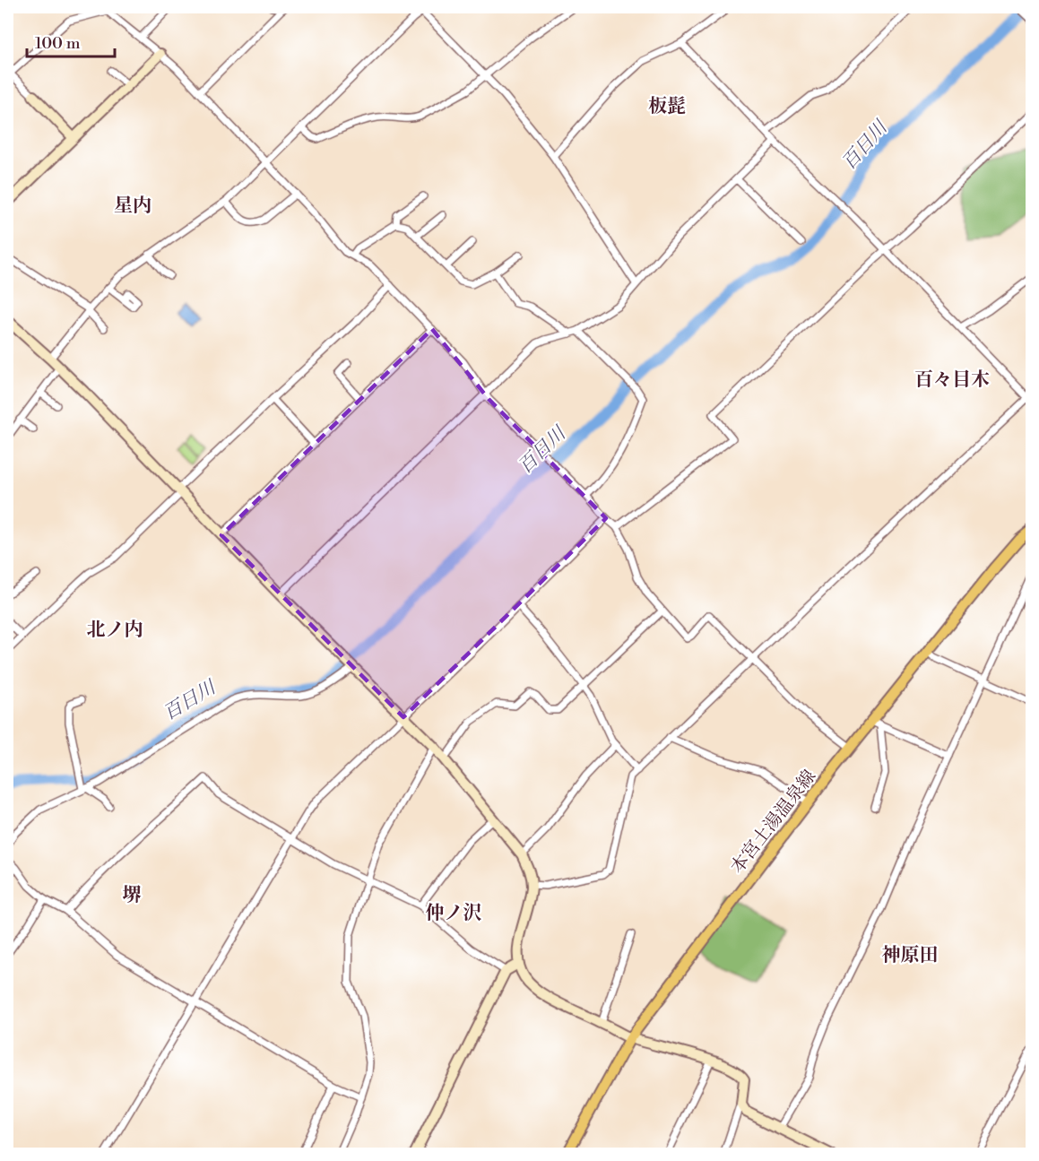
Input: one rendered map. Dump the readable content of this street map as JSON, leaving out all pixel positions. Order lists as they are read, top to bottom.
{
  "streets": {
    "main road": ["本宮土湯温泉線"]
  },
  "districts": [
    "板髭",
    "星内",
    "百々目木",
    "北ノ内",
    "堺",
    "仲ノ沢",
    "神原田"
  ],
  "water": ["百日川"],
  "scale_bar": "100 m"
}
